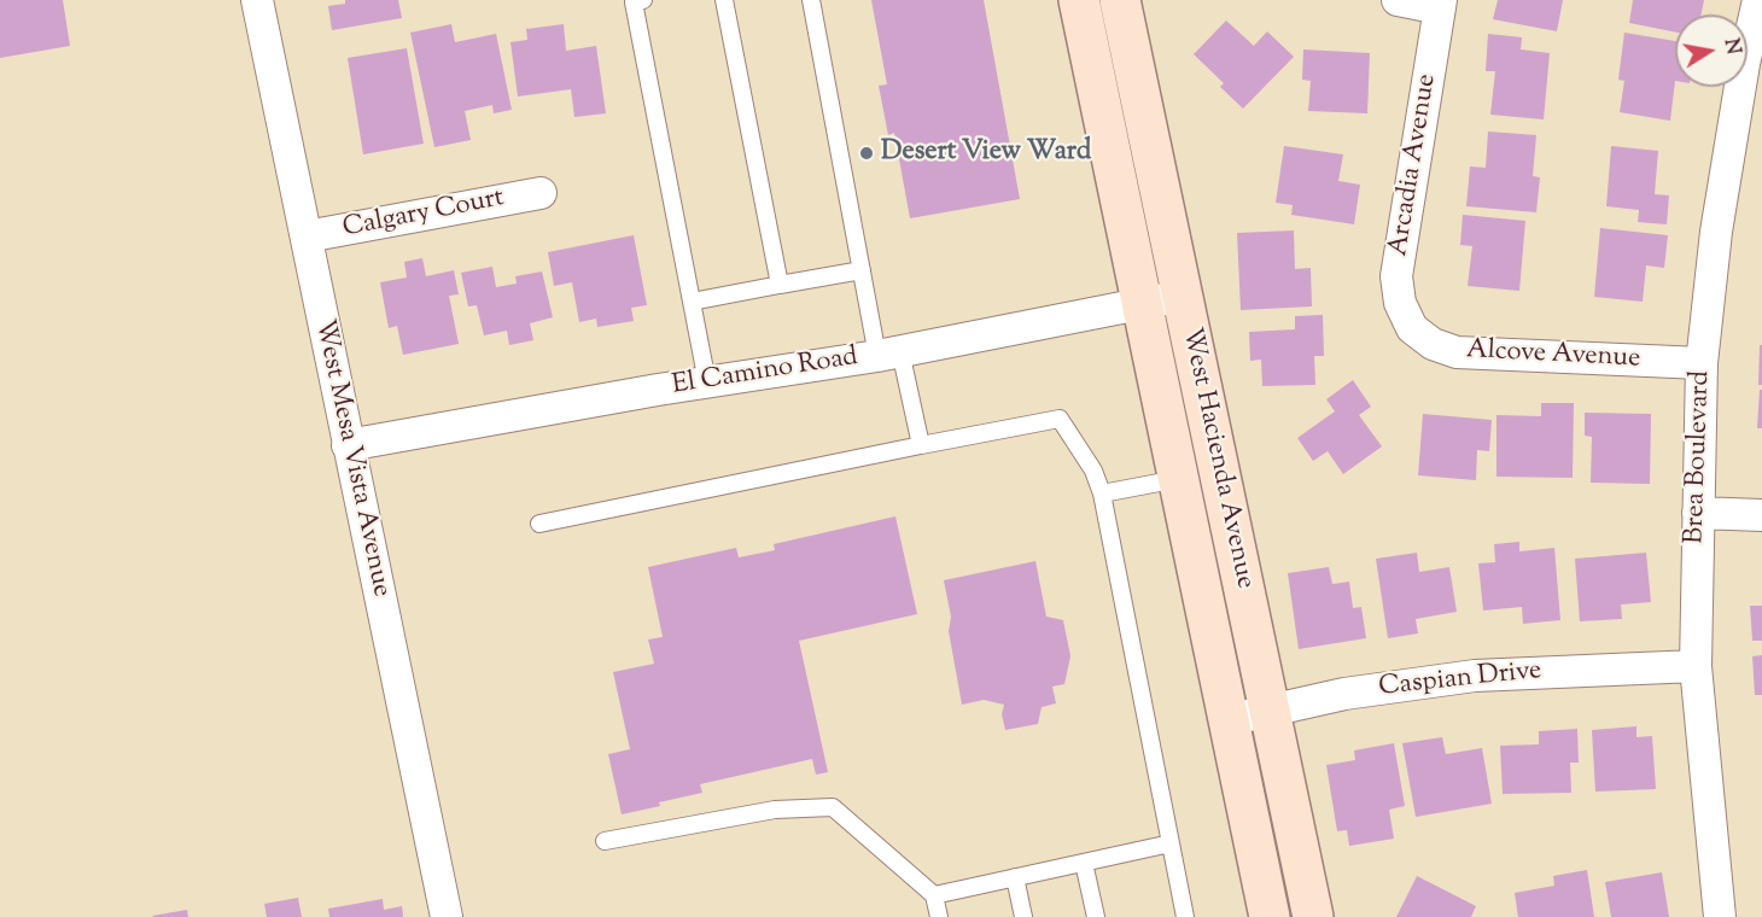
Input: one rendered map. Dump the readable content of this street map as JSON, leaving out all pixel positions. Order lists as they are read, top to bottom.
{
  "streets": {
    "main road": ["West Hacienda Avenue"],
    "street": [
      "Arcadia Avenue",
      "Calgary Court",
      "Alcove Avenue",
      "El Camino Road",
      "Brea Boulevard",
      "West Mesa Vista Avenue",
      "Caspian Drive"
    ]
  },
  "crossings": [
    ["Arcadia Avenue", "Alcove Avenue"],
    ["Calgary Court", "West Mesa Vista Avenue"],
    ["Alcove Avenue", "Brea Boulevard"],
    ["El Camino Road", "West Mesa Vista Avenue"],
    ["El Camino Road", "West Hacienda Avenue"],
    ["Brea Boulevard", "Caspian Drive"],
    ["West Hacienda Avenue", "Caspian Drive"]
  ],
  "places": ["Desert View Ward"],
  "north": "right"
}
